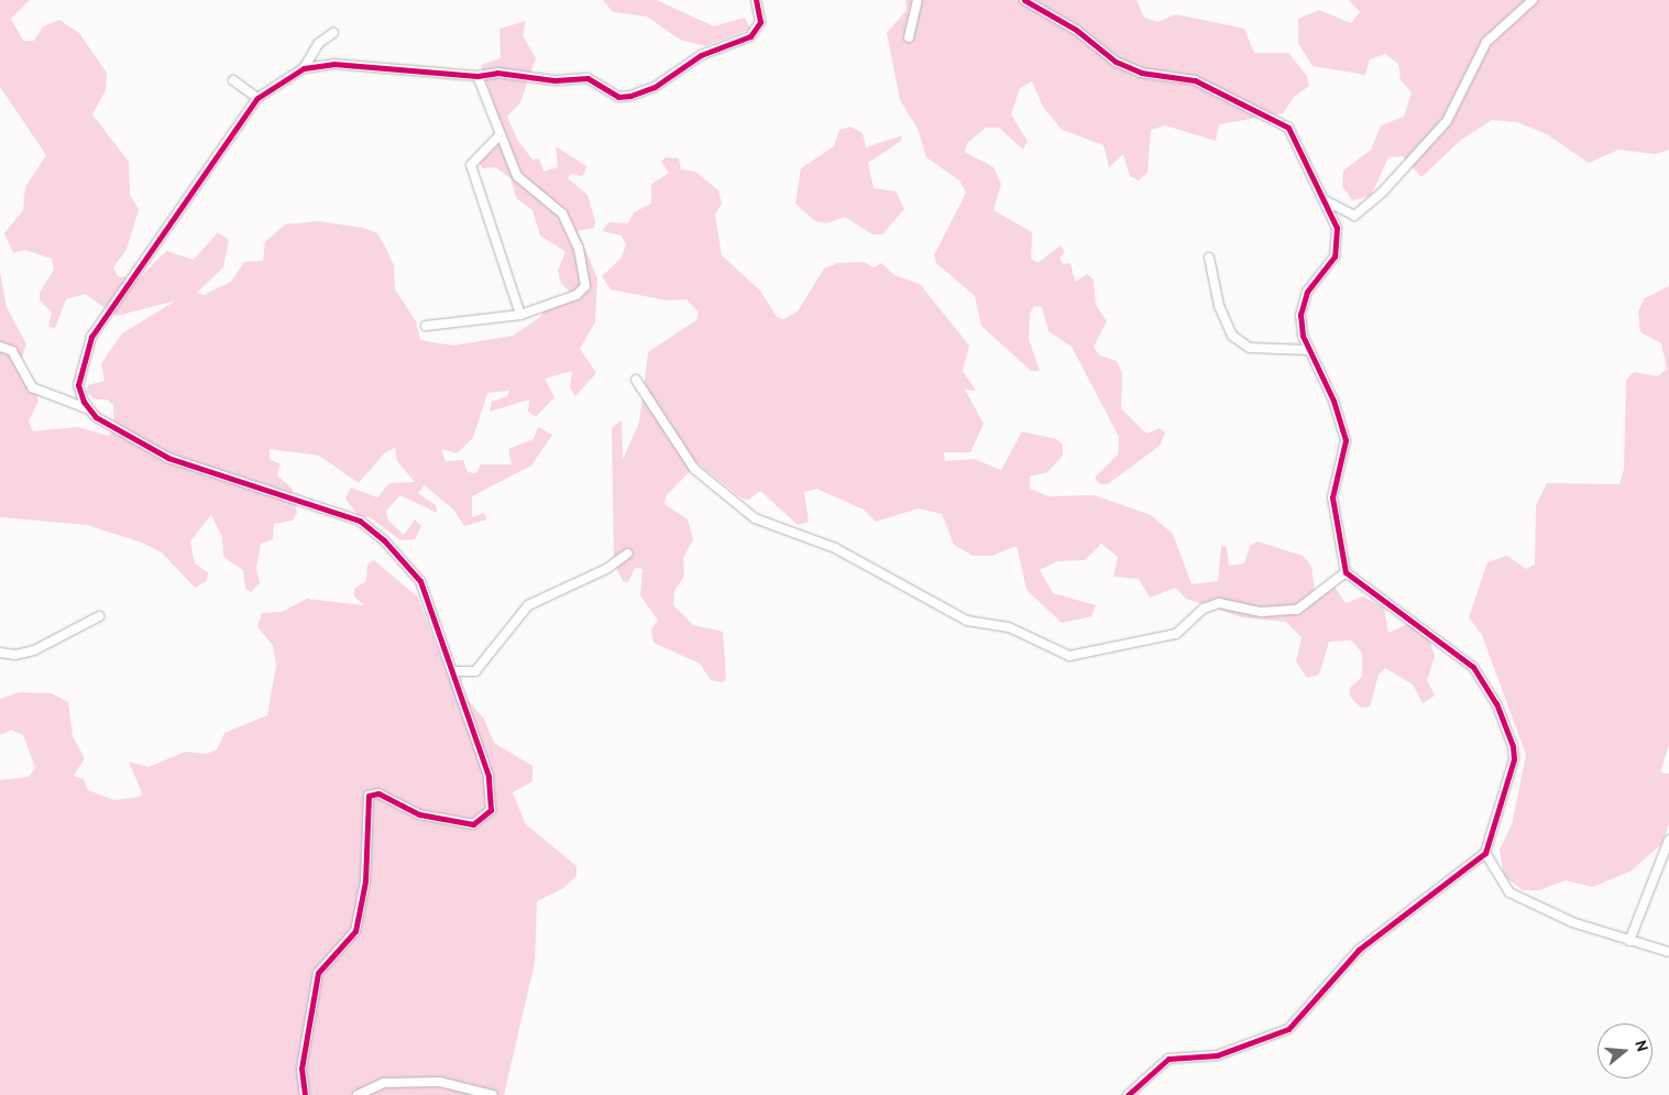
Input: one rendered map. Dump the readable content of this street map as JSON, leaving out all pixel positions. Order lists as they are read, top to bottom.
{
  "north": "right"
}
